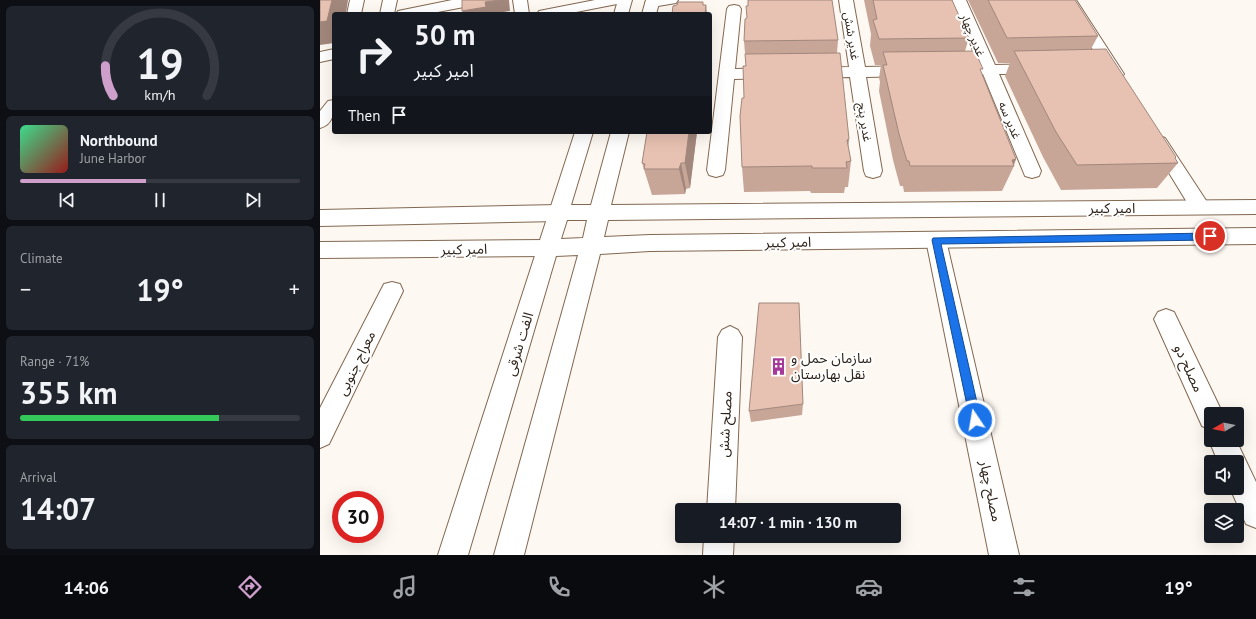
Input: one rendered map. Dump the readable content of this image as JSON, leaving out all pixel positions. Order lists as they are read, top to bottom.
{
  "streets": {
    "street": [
      "غدیر چهار",
      "غدیر شش",
      "غدیر سه",
      "غدیر پنج",
      "امیر کبیر",
      "الفت شرقی",
      "معراج جنوبی",
      "مصلح دو",
      "مصلح شش",
      "مصلح چهار"
    ]
  },
  "crossings": [
    ["غدیر چهار", "غدیر سه"],
    ["غدیر شش", "غدیر پنج"],
    ["امیر کبیر", "الفت شرقی"],
    ["امیر کبیر", "مصلح چهار"]
  ],
  "places": {
    "building": ["سازمان حمل و نقل بهارستان"]
  },
  "north": "left",
  "page": {
    "turn": ["50 m", "امیر کبیر"],
    "then": "Then",
    "song": ["Northbound", "June Harbor"],
    "tile": [
      "Climate",
      ["Range · 71%", "355 km"],
      ["Arrival", "14:07"]
    ],
    "heat": ["−", "19°", "+"],
    "limit": "30",
    "trip": "14:07 · 1 min · 130 m",
    "tabs": ["14:06", "19°"],
    "gauge": ["19", "km/h"]
  }
}
